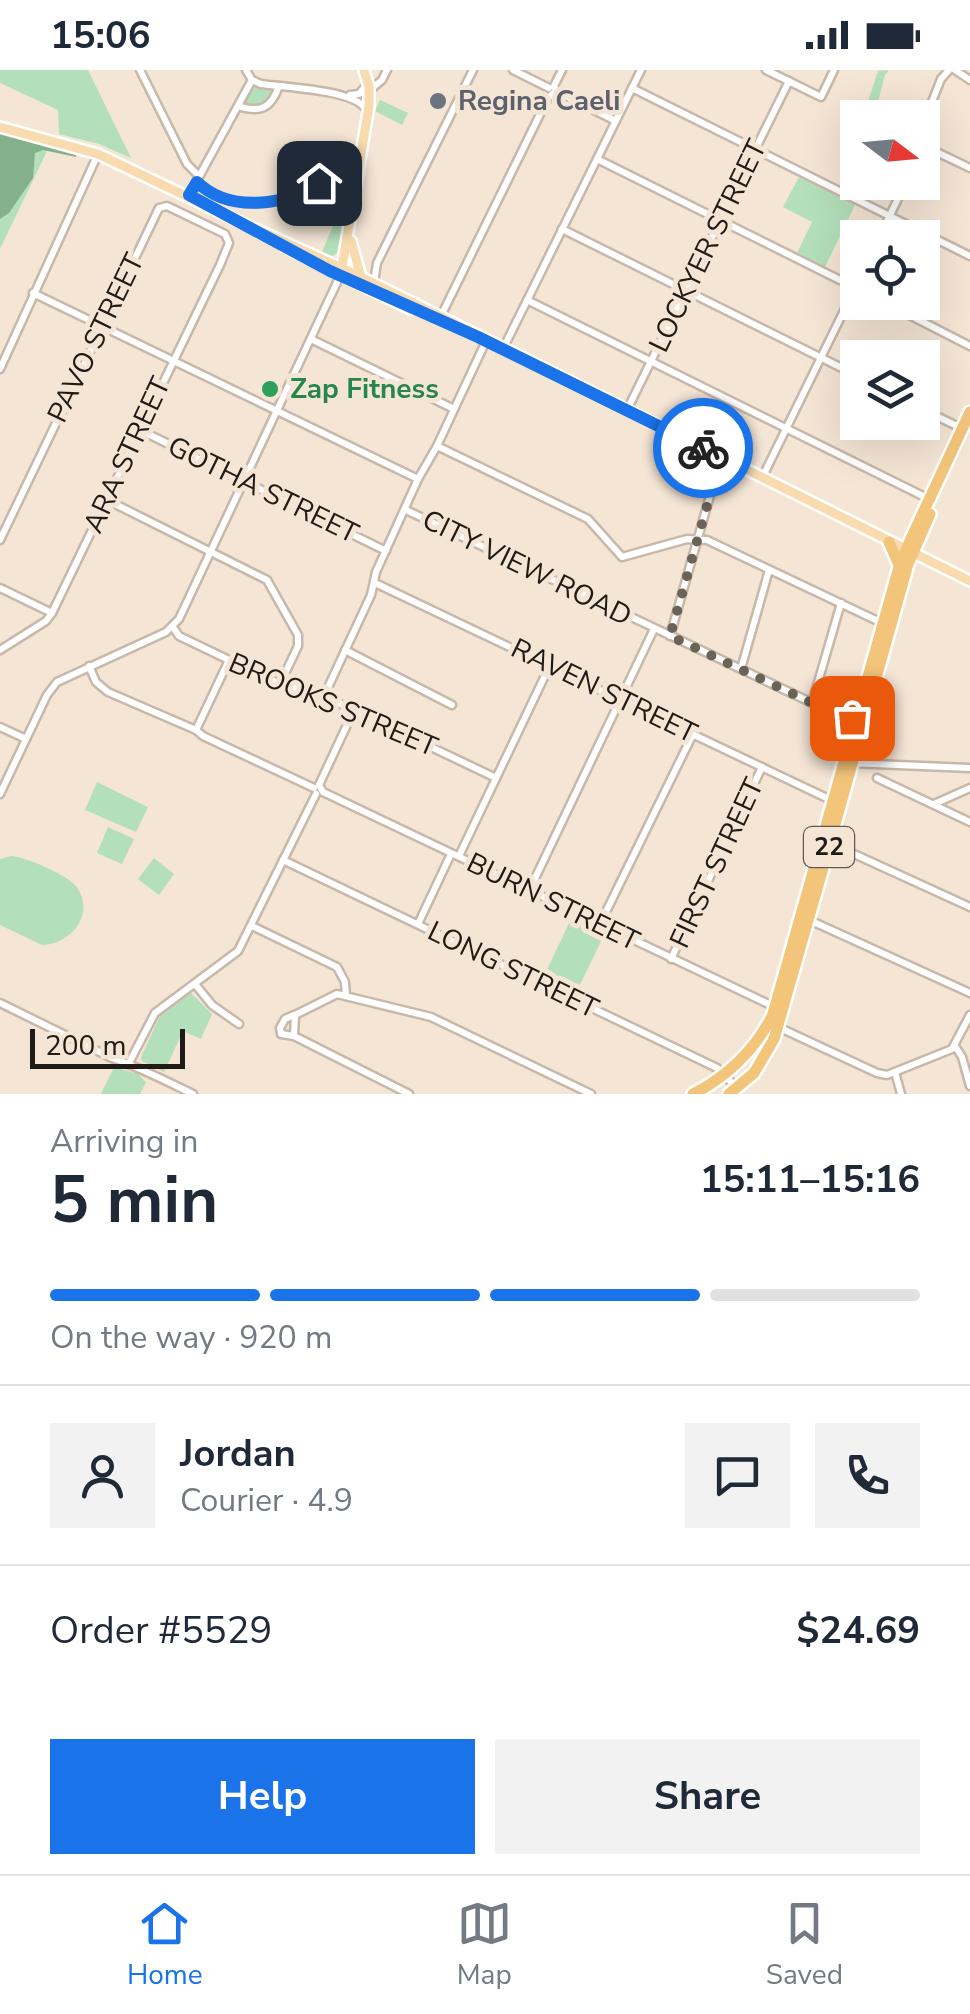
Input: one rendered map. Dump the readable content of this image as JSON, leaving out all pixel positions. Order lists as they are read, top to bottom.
{
  "streets": {
    "highway": ["22"],
    "street": [
      "LOCKYER STREET",
      "PAVO STREET",
      "ARA STREET",
      "GOTHA STREET",
      "CITY VIEW ROAD",
      "RAVEN STREET",
      "BROOKS STREET",
      "FIRST STREET",
      "BURN STREET",
      "LONG STREET"
    ]
  },
  "crossings": [
    ["PAVO STREET", "ARA STREET"],
    ["ARA STREET", "GOTHA STREET"],
    ["CITY VIEW ROAD", "22"],
    ["RAVEN STREET", "22"],
    ["RAVEN STREET", "FIRST STREET"],
    ["22", "BURN STREET"],
    ["22", "LONG STREET"],
    ["FIRST STREET", "BURN STREET"]
  ],
  "places": ["Regina Caeli", "Zap Fitness"],
  "scale_bar": "200 m",
  "north": "right",
  "page": {
    "status": "15:06",
    "scale": "200 m",
    "heading": ["5 min", "Arriving in", "15:11–15:16"],
    "panel": [
      "Jordan",
      "Courier · 4.9",
      "Order #5529",
      "$24.69"
    ],
    "bar": "On the way · 920 m",
    "buttons": ["Help", "Share"],
    "tabs": ["Home", "Map", "Saved"]
  }
}
